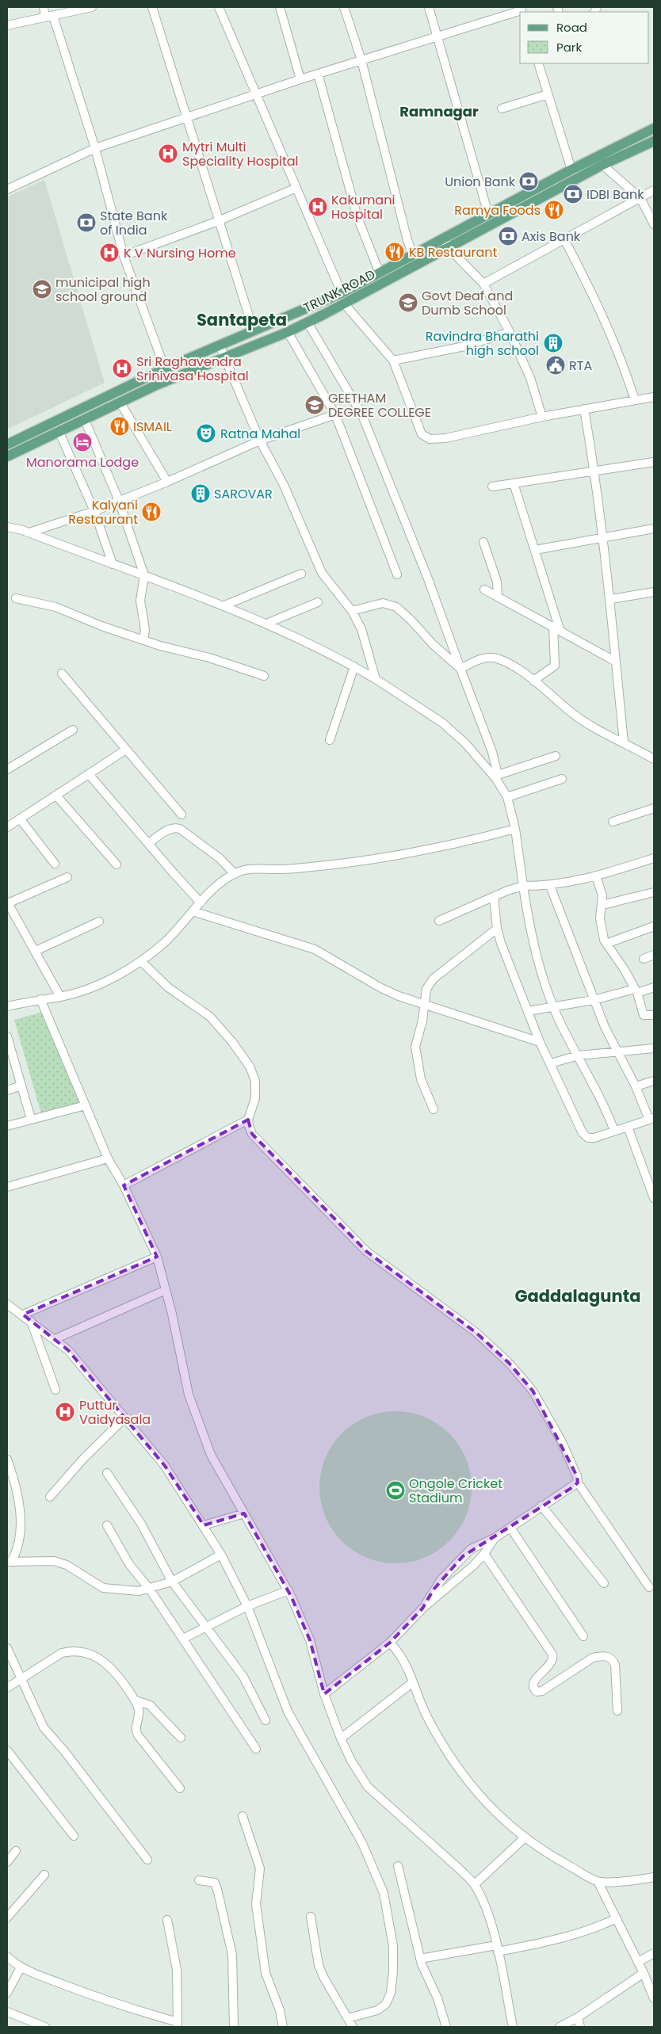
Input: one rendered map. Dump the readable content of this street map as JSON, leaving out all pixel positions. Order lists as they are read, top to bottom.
{
  "streets": {
    "main road": ["TRUNK ROAD"]
  },
  "districts": ["Ramnagar", "Santapeta", "Gaddalagunta"],
  "places": {
    "hospital": [
      "Mytri Multi Speciality Hospital",
      "Kakumani Hospital",
      "K V Nursing Home",
      "Sri Raghavendra Srinivasa Hospital",
      "Puttur Vaidyasala"
    ],
    "bank": [
      "Union Bank",
      "IDBI Bank",
      "State Bank of India",
      "Axis Bank"
    ],
    "restaurant": [
      "Ramya Foods",
      "KB Restaurant",
      "ISMAIL",
      "Kalyani Restaurant"
    ],
    "school or university": ["municipal high school ground", "Govt Deaf and Dumb School", "GEETHAM DEGREE COLLEGE"],
    "building": ["Ravindra Bharathi high school", "SAROVAR"],
    "public building": ["RTA"],
    "theatre": ["Ratna Mahal"],
    "hotel": ["Manorama Lodge"],
    "sports": ["Ongole Cricket Stadium"]
  },
  "legend": ["Road", "Park"]
}
